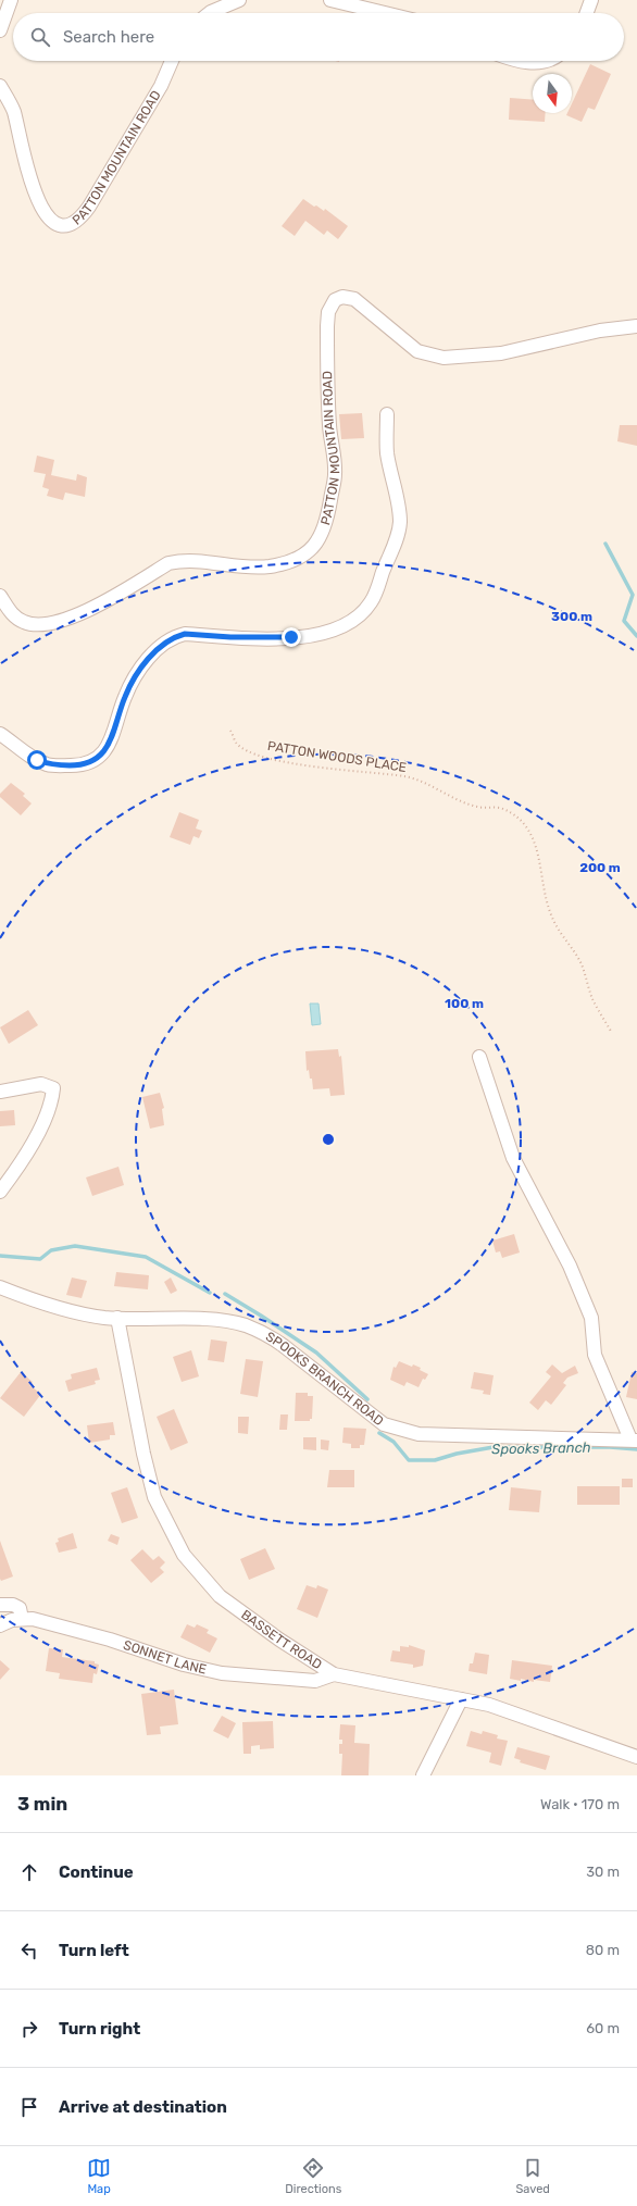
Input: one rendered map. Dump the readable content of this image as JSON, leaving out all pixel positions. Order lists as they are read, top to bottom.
{
  "streets": {
    "street": [
      "PATTON MOUNTAIN ROAD",
      "SPOOKS BRANCH ROAD",
      "BASSETT ROAD",
      "SONNET LANE"
    ],
    "path": ["PATTON WOODS PLACE"]
  },
  "crossings": [
    ["SPOOKS BRANCH ROAD", "BASSETT ROAD"],
    ["BASSETT ROAD", "SONNET LANE"]
  ],
  "water": ["Spooks Branch"],
  "north": "bottom",
  "page": {
    "search": "Search here",
    "heading": ["3 min", "Walk · 170 m"],
    "list": [
      ["Continue", "30 m"],
      ["Turn left", "80 m"],
      ["Turn right", "60 m"],
      "Arrive at destination"
    ],
    "nav": ["Map", "Directions", "Saved"]
  },
  "rings": ["300 m", "200 m", "100 m"]
}
